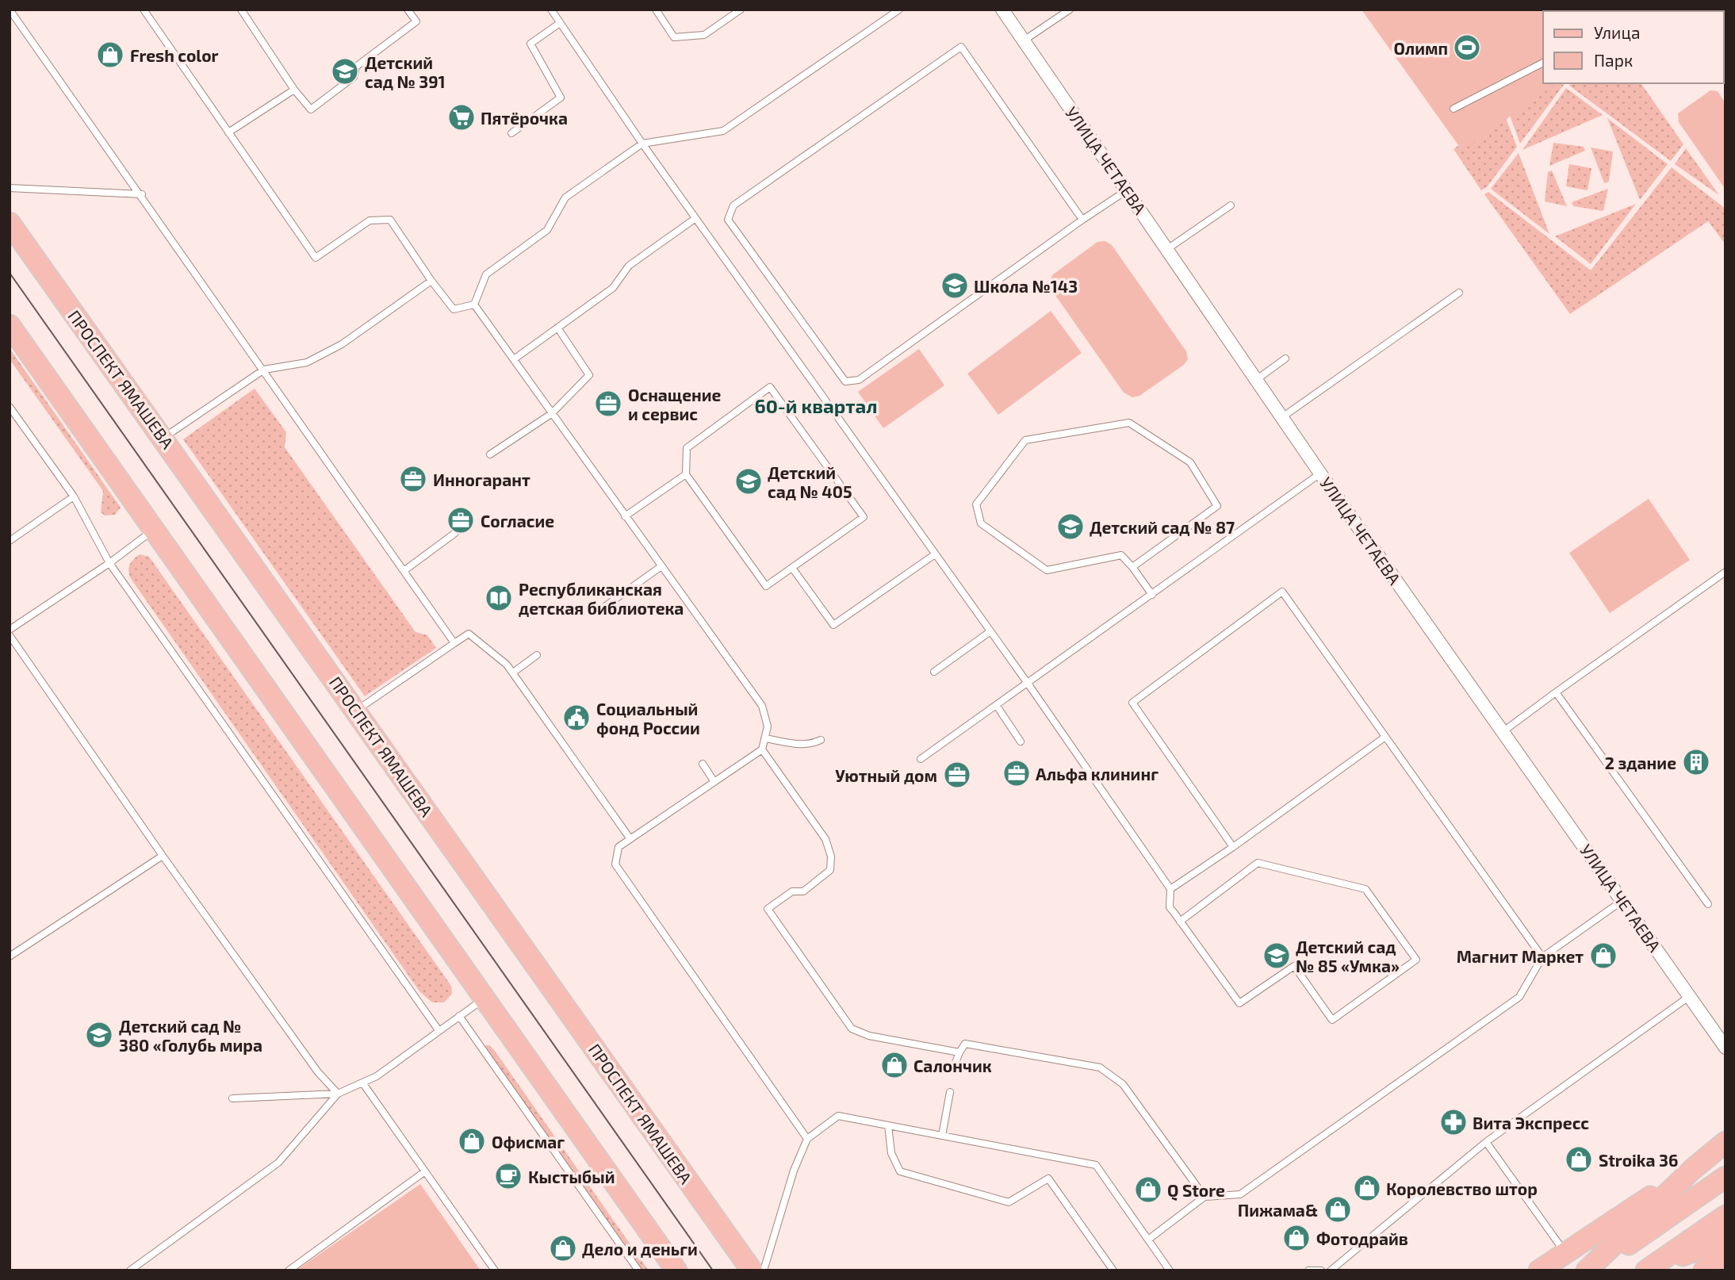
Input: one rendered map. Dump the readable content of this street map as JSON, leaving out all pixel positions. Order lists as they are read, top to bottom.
{
  "streets": {
    "main road": ["ПРОСПЕКТ ЯМАШЕВА"],
    "street": ["УЛИЦА ЧЕТАЕВА"]
  },
  "districts": ["60-й квартал"],
  "places": {
    "sports": ["Олимп"],
    "shop": [
      "Fresh color",
      "Магнит Маркет",
      "Салончик",
      "Офисмаг",
      "Stroika 36",
      "Королевство штор",
      "Q Store",
      "Пижама&",
      "Фотодрайв",
      "Дело и деньги"
    ],
    "school or university": [
      "Детский сад № 391",
      "Школа №143",
      "Детский сад № 405",
      "Детский сад № 87",
      "Детский сад № 85 «Умка»",
      "Детский сад № 380 «Голубь мира"
    ],
    "supermarket": ["Пятёрочка"],
    "office": [
      "Оснащение и сервис",
      "Инногарант",
      "Согласие",
      "Альфа клининг",
      "Уютный дом"
    ],
    "library": ["Республиканская детская библиотека"],
    "public building": ["Социальный фонд России"],
    "building": ["2 здание"],
    "pharmacy": ["Вита Экспресс"],
    "cafe": ["Кыстыбый"]
  },
  "legend": ["Улица", "Парк"]
}
